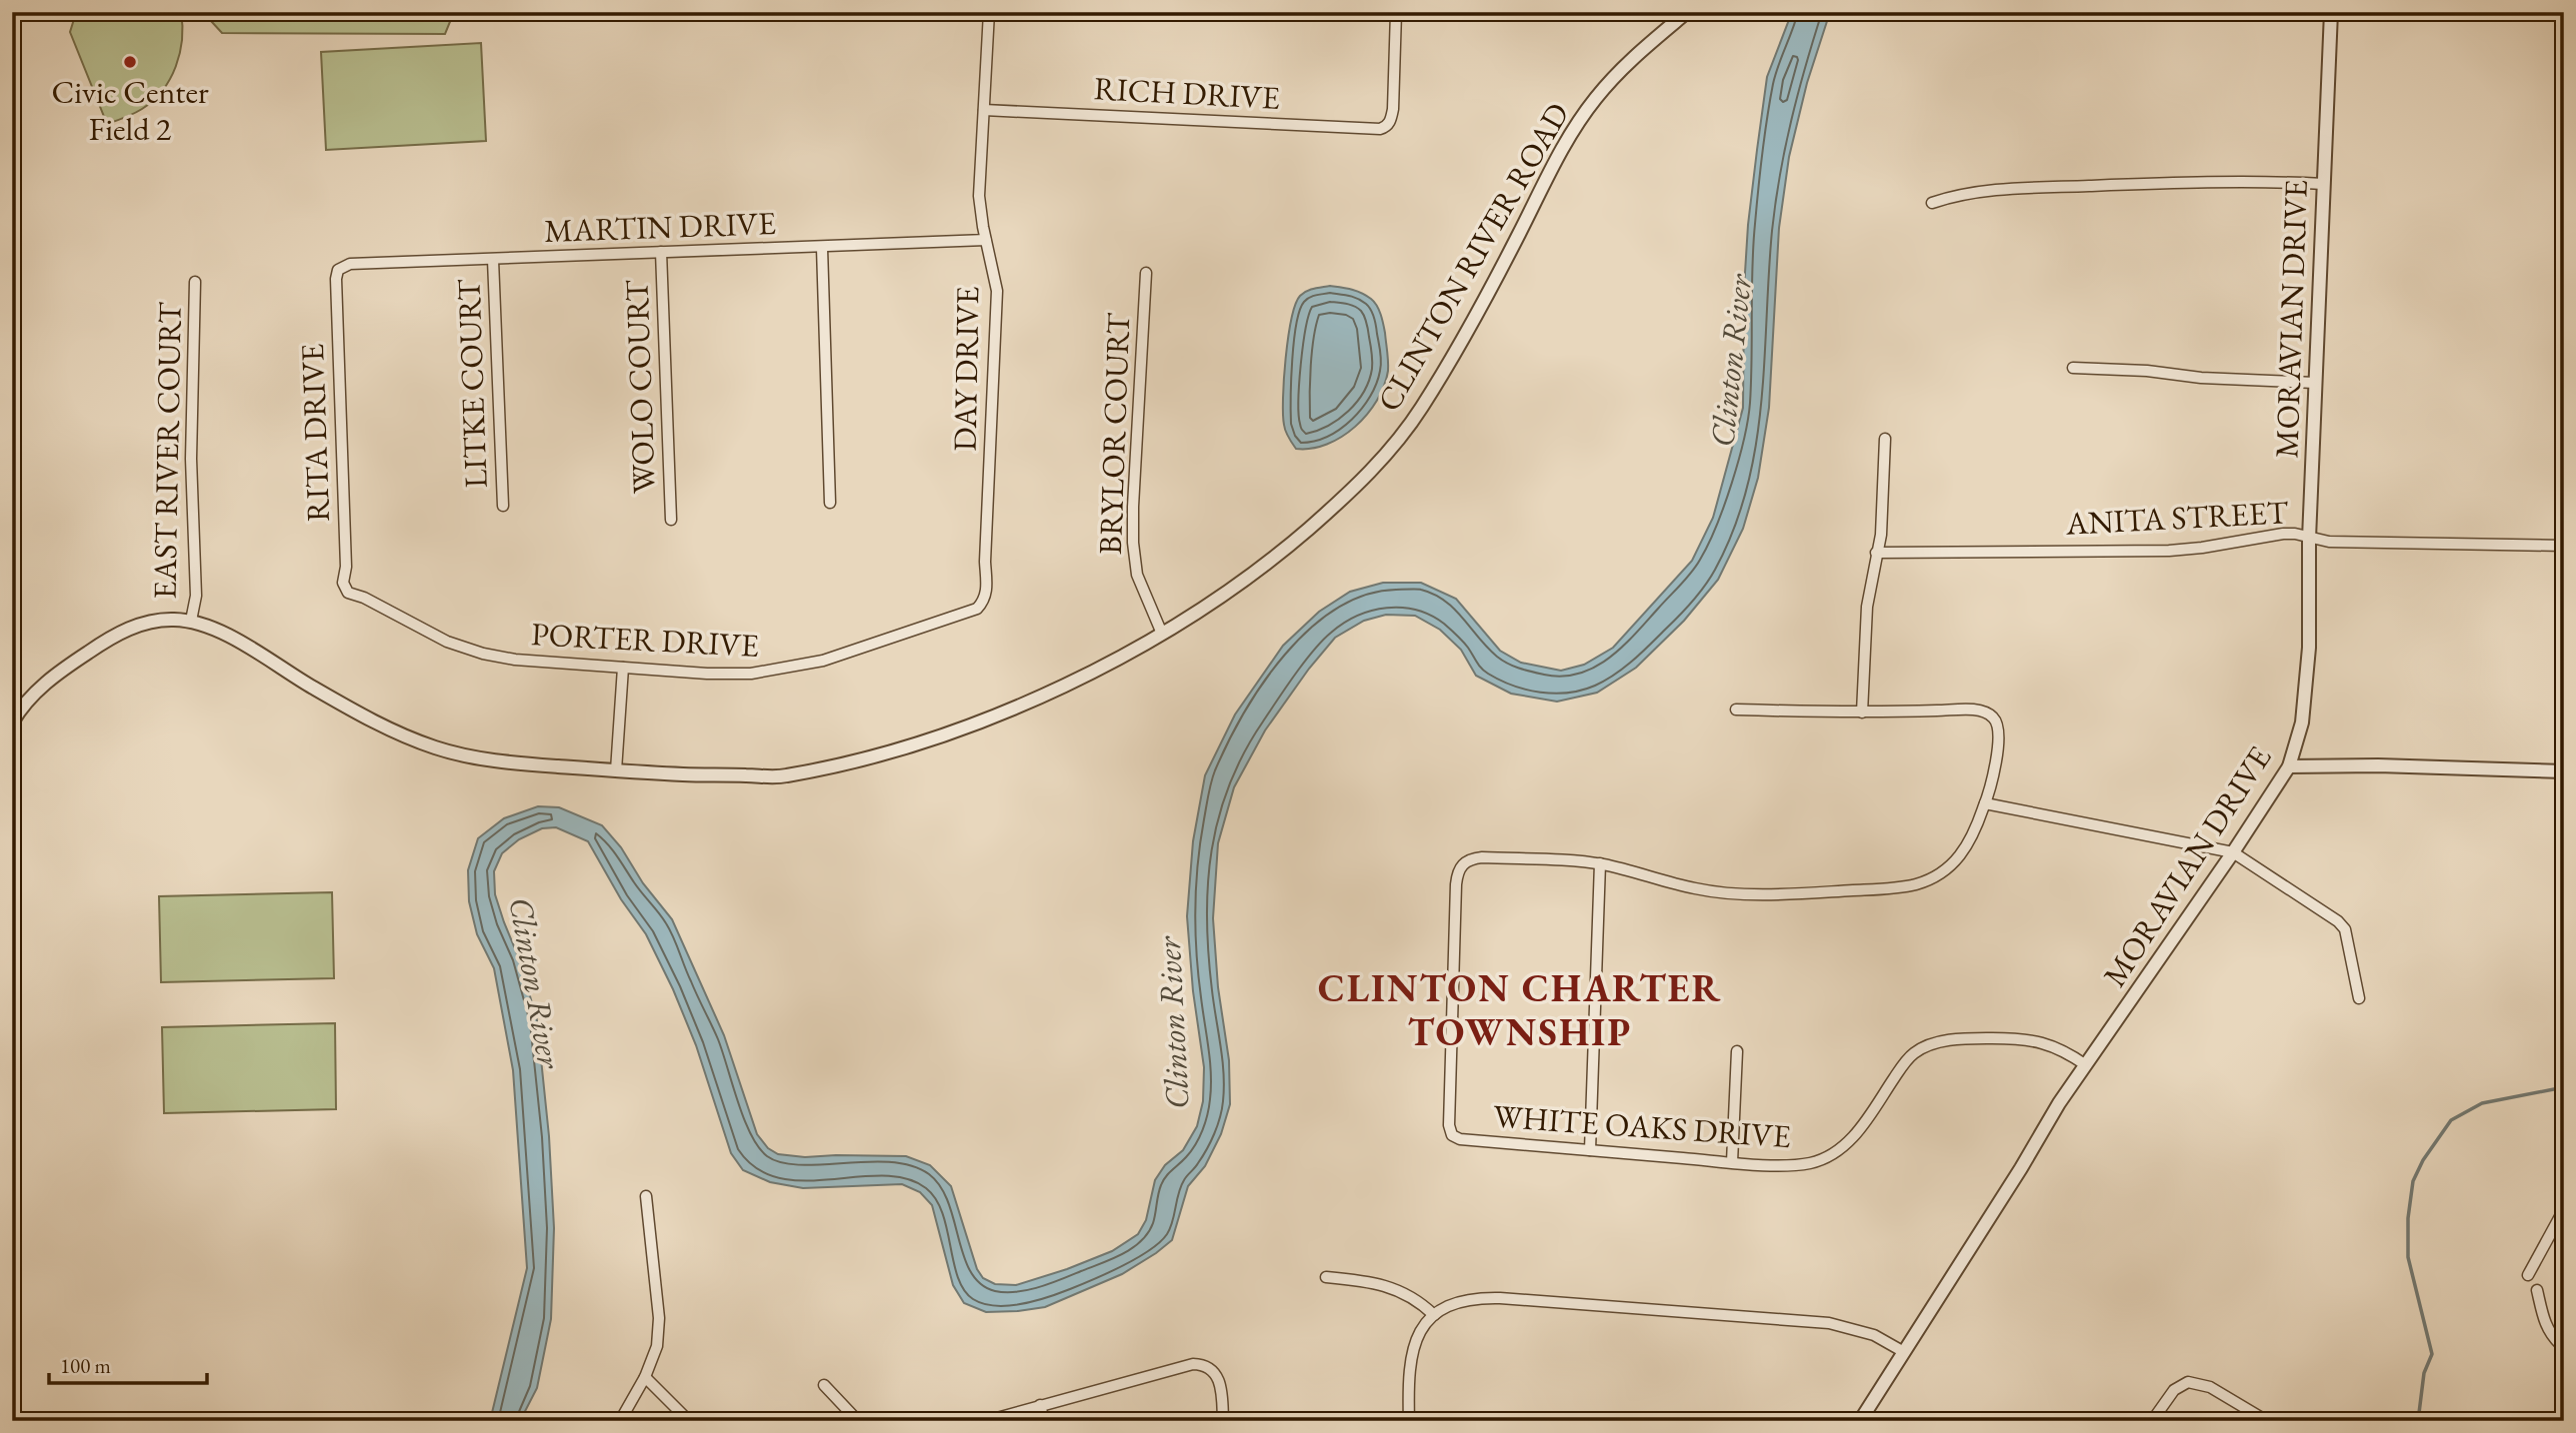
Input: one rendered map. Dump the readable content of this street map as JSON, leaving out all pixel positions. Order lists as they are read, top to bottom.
{
  "streets": {
    "street": [
      "RICH DRIVE",
      "MARTIN DRIVE",
      "CLINTON RIVER ROAD",
      "MORAVIAN DRIVE",
      "DAY DRIVE",
      "LITKE COURT",
      "WOLO COURT",
      "RITA DRIVE",
      "BRYLOR COURT",
      "EAST RIVER COURT",
      "ANITA STREET",
      "PORTER DRIVE",
      "WHITE OAKS DRIVE"
    ]
  },
  "crossings": [
    ["RICH DRIVE", "DAY DRIVE"],
    ["MARTIN DRIVE", "DAY DRIVE"],
    ["MARTIN DRIVE", "LITKE COURT"],
    ["MARTIN DRIVE", "WOLO COURT"],
    ["MARTIN DRIVE", "RITA DRIVE"],
    ["CLINTON RIVER ROAD", "BRYLOR COURT"],
    ["CLINTON RIVER ROAD", "EAST RIVER COURT"],
    ["MORAVIAN DRIVE", "ANITA STREET"],
    ["MORAVIAN DRIVE", "WHITE OAKS DRIVE"],
    ["DAY DRIVE", "PORTER DRIVE"],
    ["RITA DRIVE", "PORTER DRIVE"]
  ],
  "districts": ["CLINTON CHARTER TOWNSHIP"],
  "water": ["Clinton River"],
  "places": ["Civic Center Field 2"],
  "scale_bar": "100 m"
}
